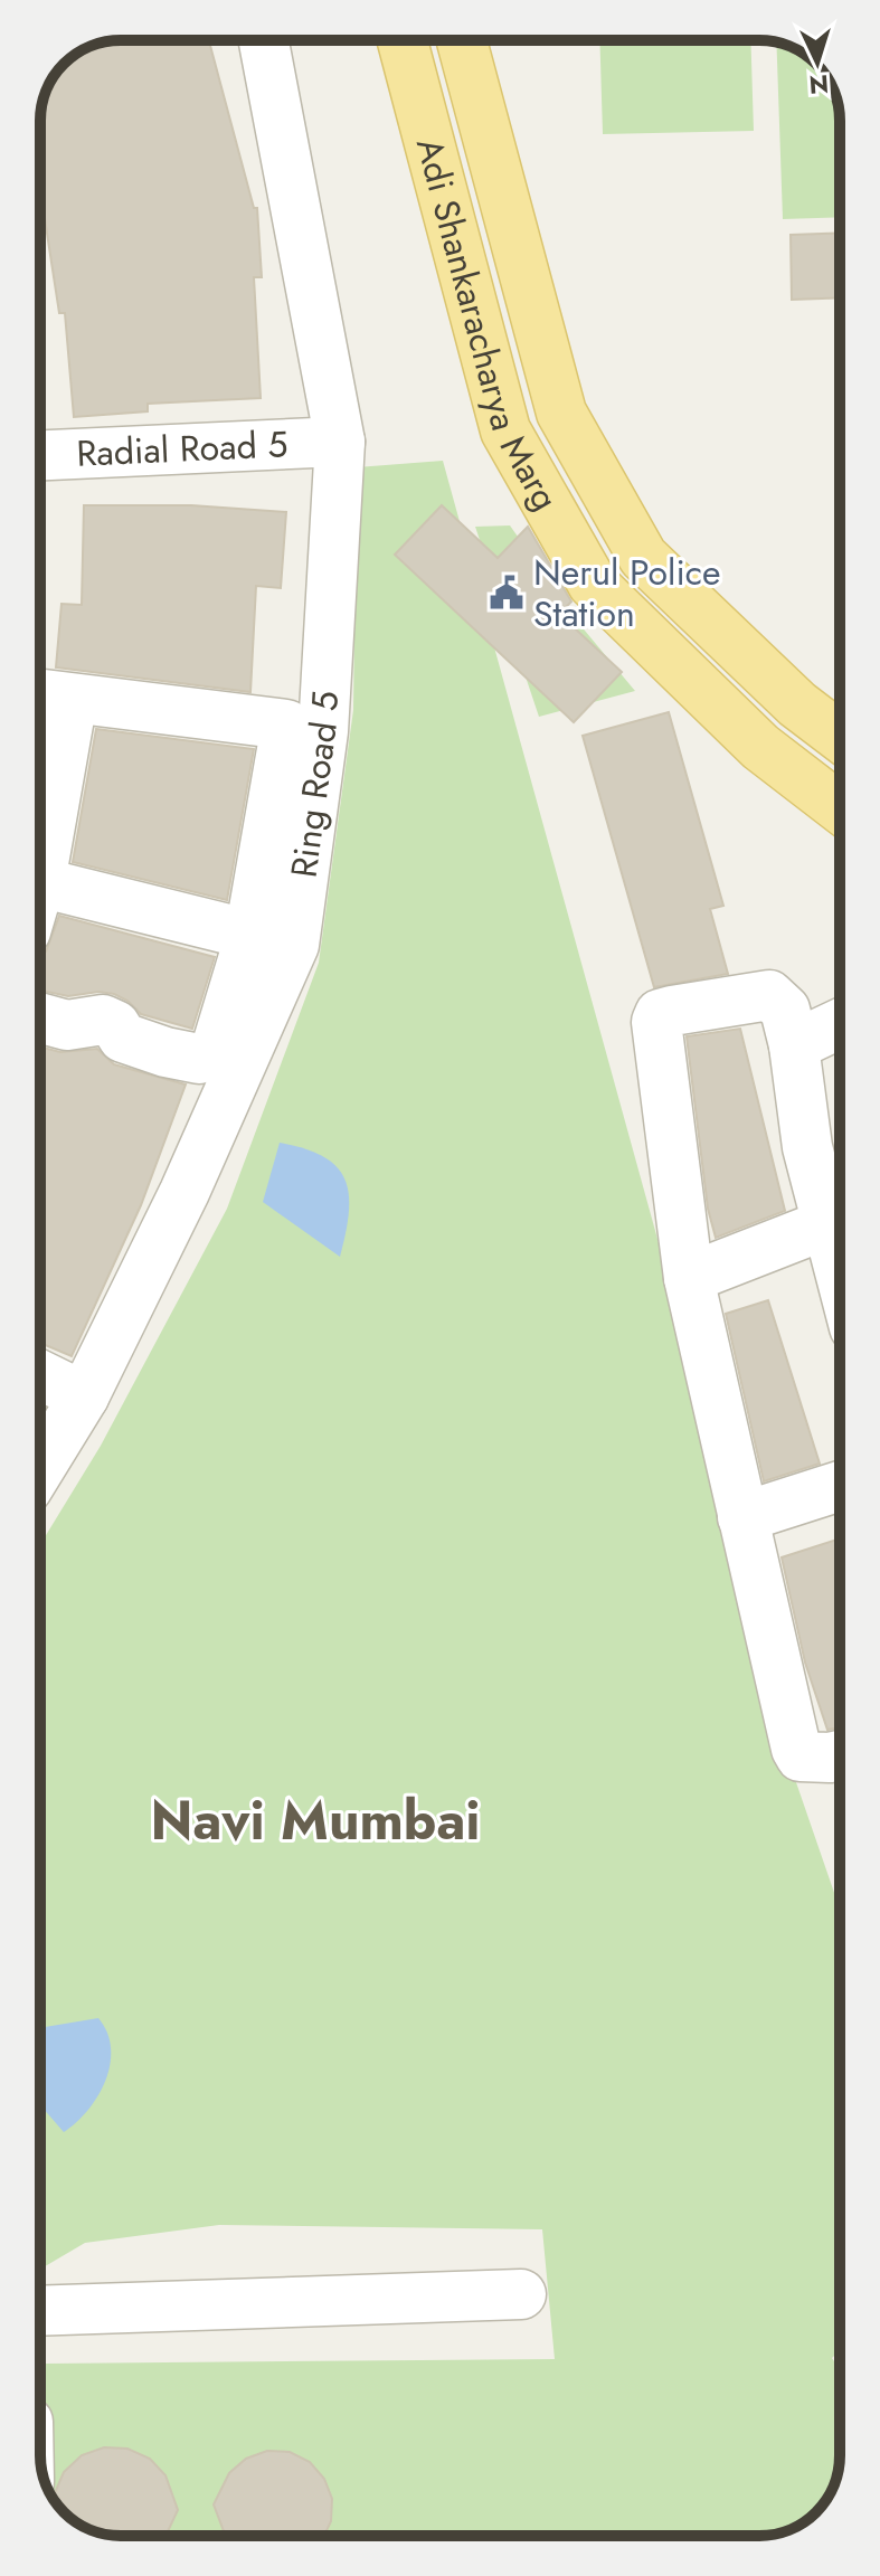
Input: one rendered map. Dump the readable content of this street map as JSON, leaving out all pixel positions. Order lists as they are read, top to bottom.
{
  "streets": {
    "main road": ["Adi Shankaracharya Marg"],
    "street": ["Radial Road 5", "Ring Road 5"]
  },
  "crossings": [
    ["Radial Road 5", "Ring Road 5"]
  ],
  "districts": ["Navi Mumbai"],
  "places": {
    "public building": ["Nerul Police Station"]
  },
  "north": "bottom"
}
